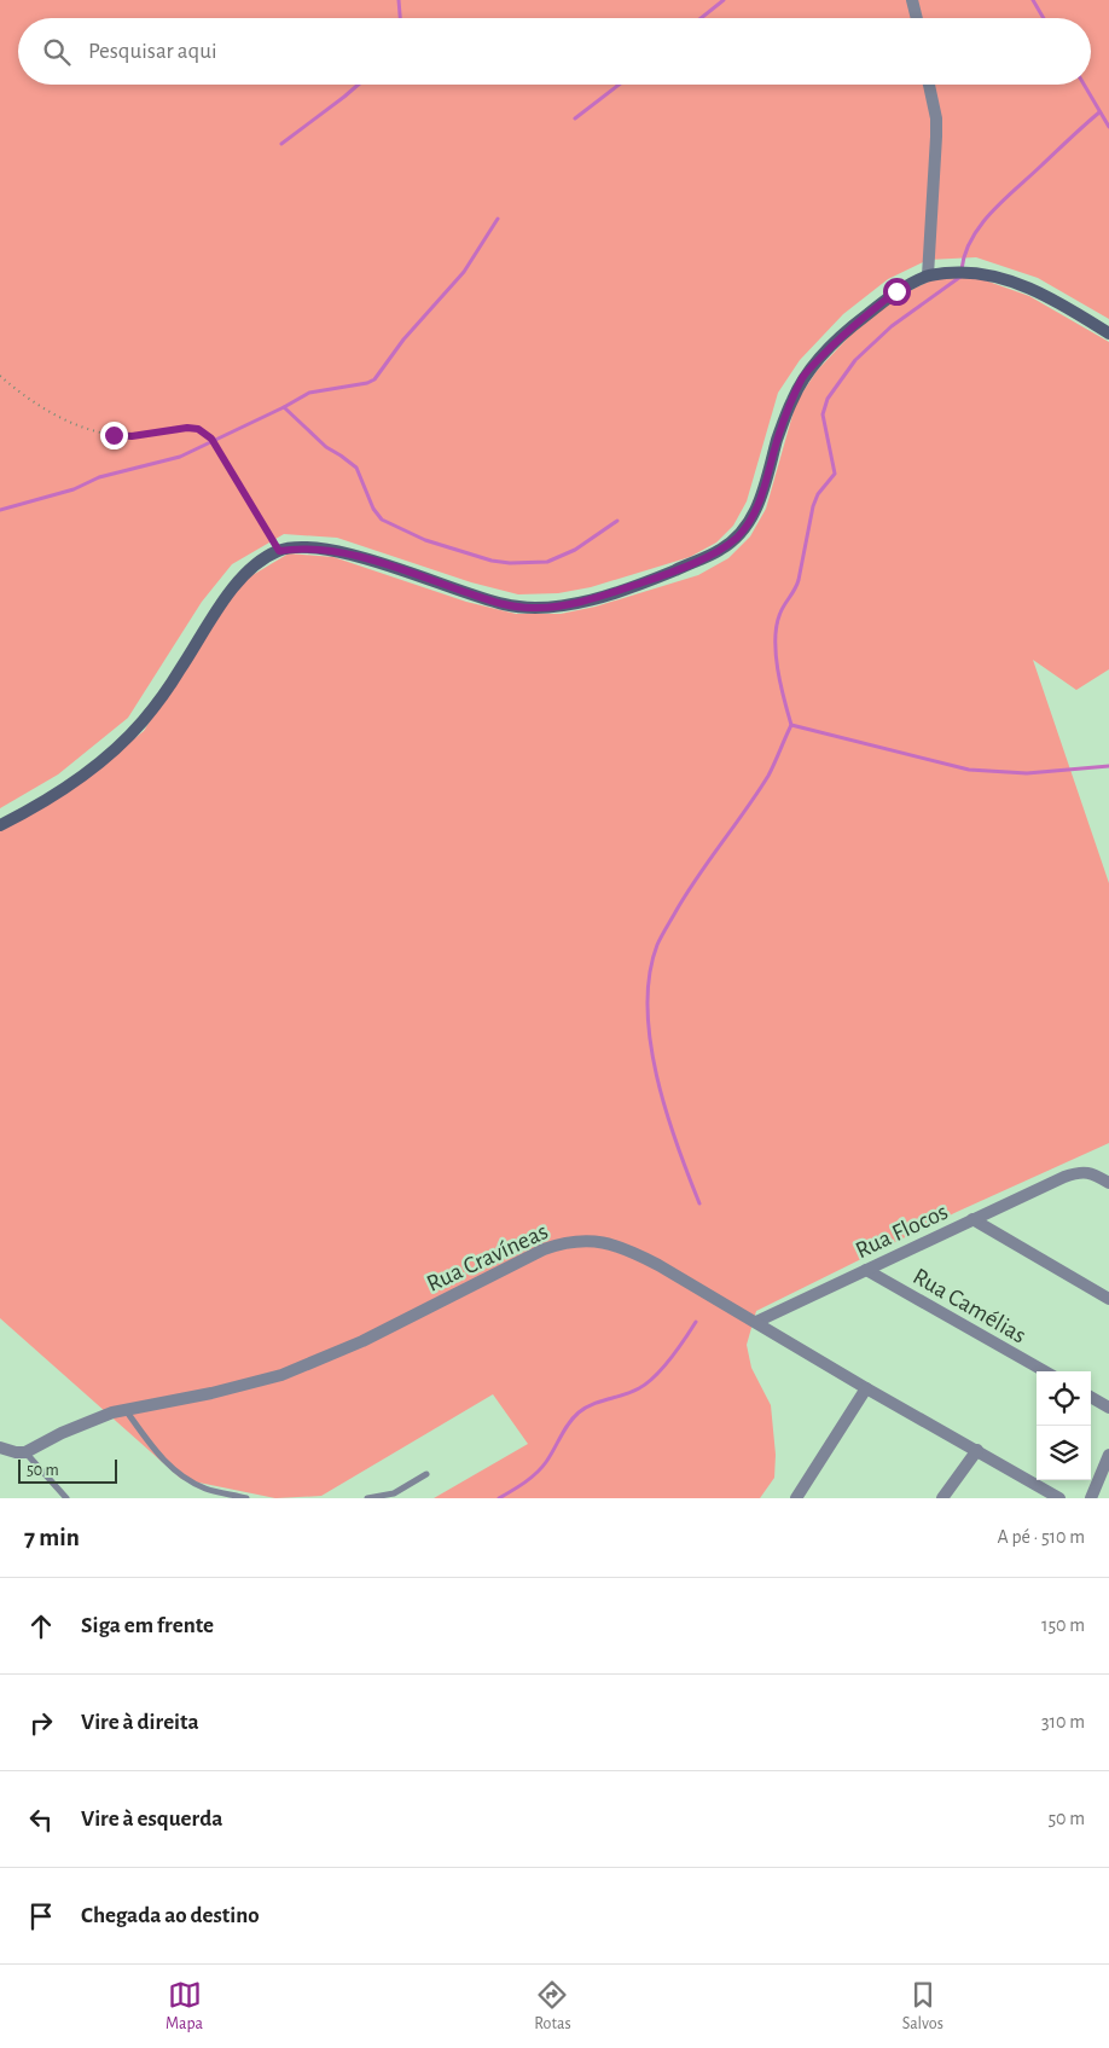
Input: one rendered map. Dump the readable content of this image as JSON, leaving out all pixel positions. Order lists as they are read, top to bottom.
{
  "streets": {
    "street": ["Rua Flocos", "Rua Cravíneas", "Rua Camélias"]
  },
  "crossings": [
    ["Rua Flocos", "Rua Cravíneas"],
    ["Rua Flocos", "Rua Camélias"]
  ],
  "scale_bar": "50 m",
  "page": {
    "search": "Pesquisar aqui",
    "scale": "50 m",
    "heading": ["7 min", "A pé · 510 m"],
    "list": [
      ["Siga em frente", "150 m"],
      ["Vire à direita", "310 m"],
      ["Vire à esquerda", "50 m"],
      "Chegada ao destino"
    ],
    "nav": ["Mapa", "Rotas", "Salvos"]
  }
}
